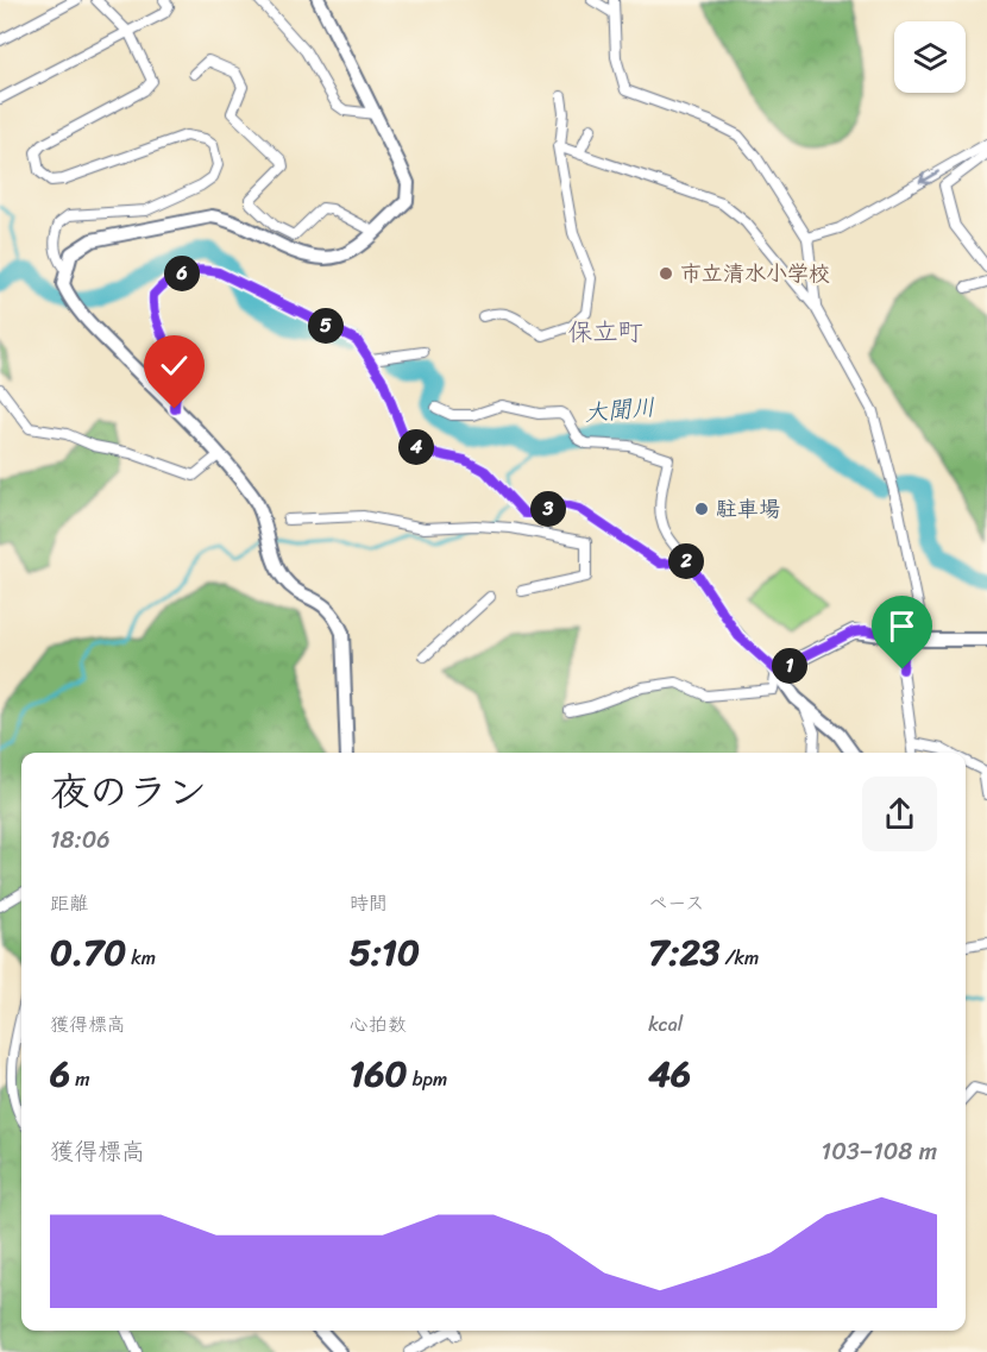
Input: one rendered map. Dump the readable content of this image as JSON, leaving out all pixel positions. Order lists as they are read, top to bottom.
{
  "districts": ["保立町"],
  "water": ["大聞川"],
  "places": ["市立清水小学校", "駐車場"],
  "page": {
    "pins": [
      "6",
      "5",
      "4",
      "3",
      "2",
      "1"
    ],
    "heading": ["夜のラン", "18:06"],
    "stats": [
      ["距離", "0.70 km"],
      ["時間", "5:10"],
      ["ペース", "7:23 /km"],
      ["獲得標高", "6 m"],
      ["心拍数", "160 bpm"],
      ["kcal", "46"]
    ],
    "chart": ["獲得標高", "103–108 m"]
  }
}
